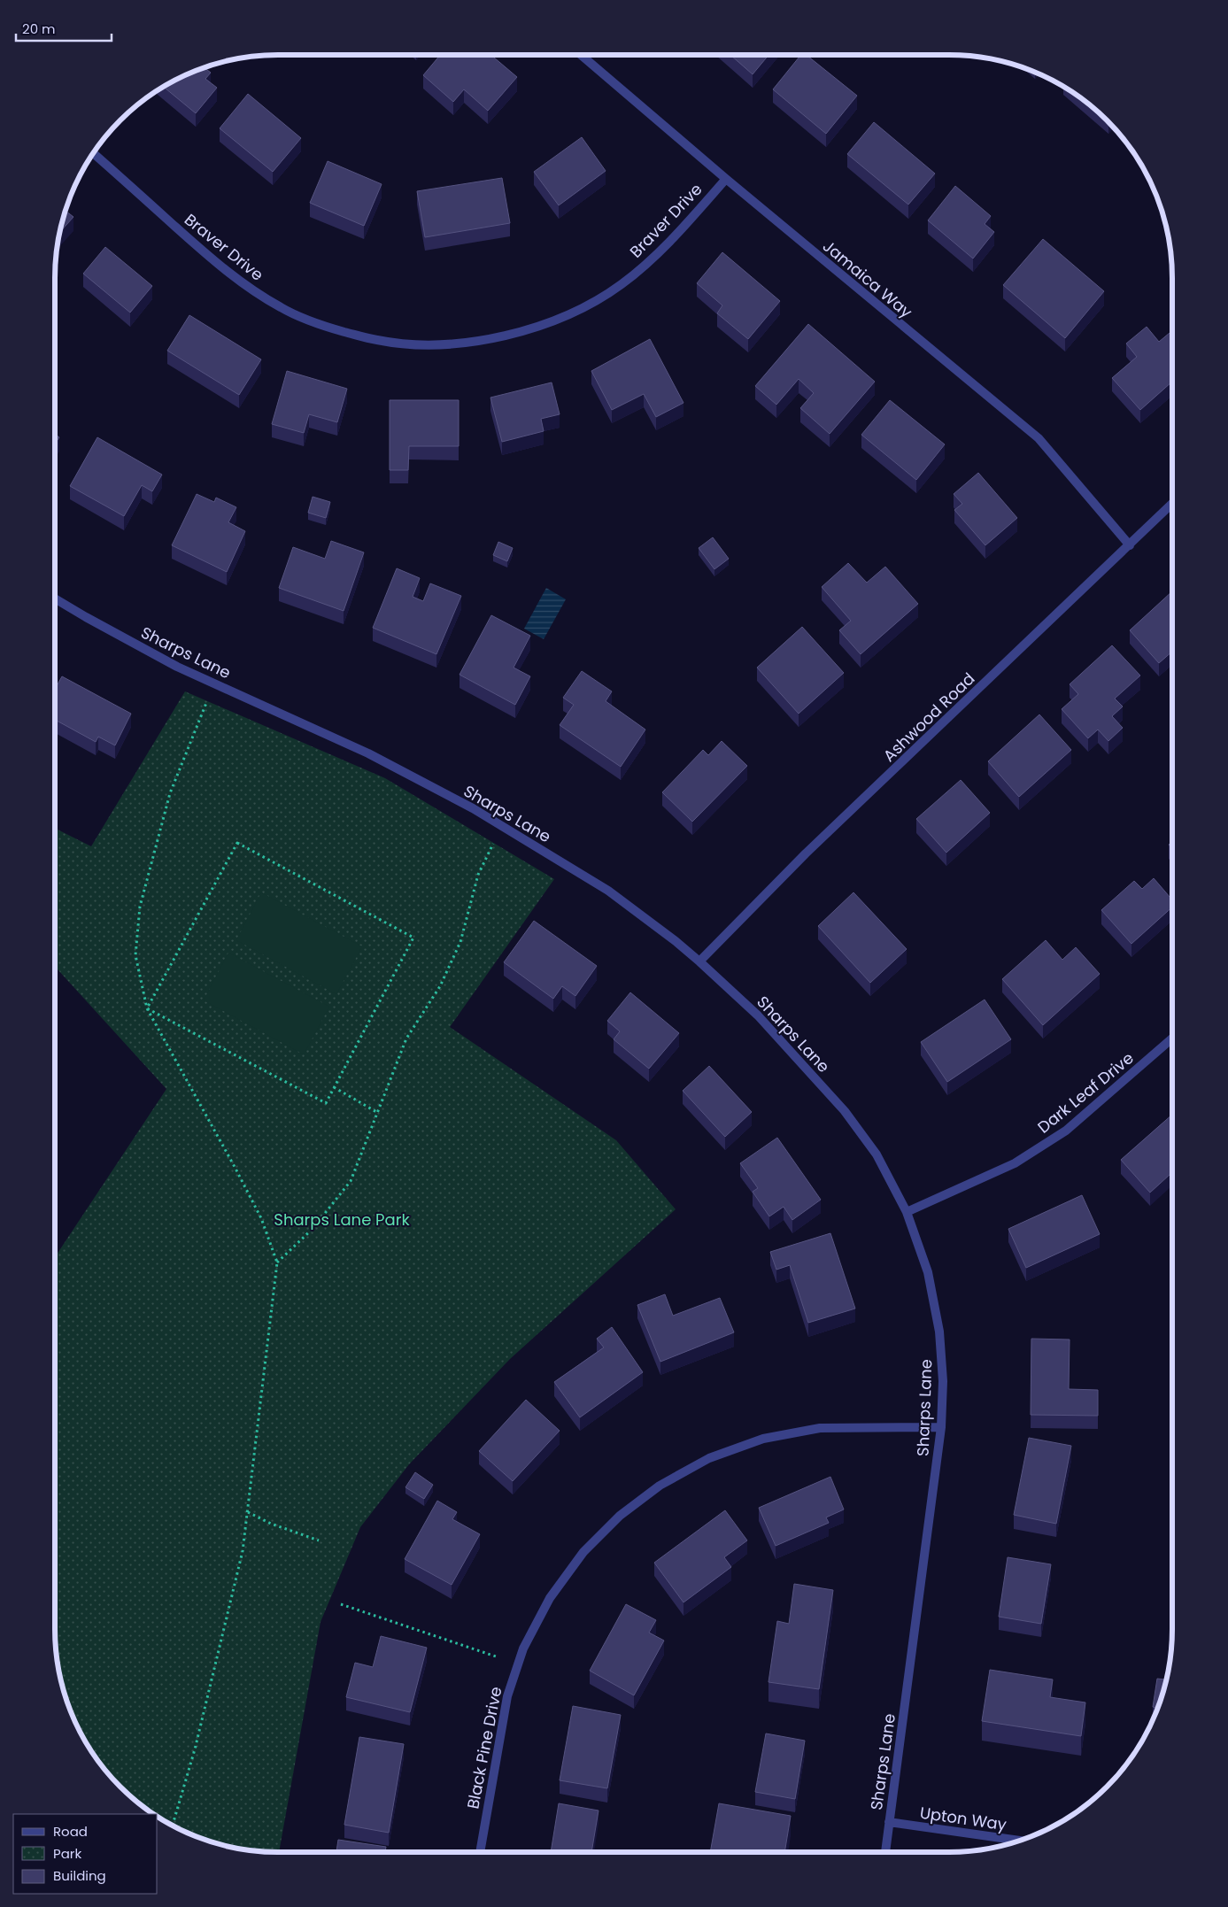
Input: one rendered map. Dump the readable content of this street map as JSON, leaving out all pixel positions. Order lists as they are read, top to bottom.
{
  "streets": {
    "street": [
      "Braver Drive",
      "Jamaica Way",
      "Sharps Lane",
      "Ashwood Road",
      "Dark Leaf Drive",
      "Black Pine Drive",
      "Upton Way"
    ]
  },
  "crossings": [
    ["Braver Drive", "Jamaica Way"],
    ["Jamaica Way", "Ashwood Road"],
    ["Sharps Lane", "Ashwood Road"],
    ["Sharps Lane", "Dark Leaf Drive"],
    ["Sharps Lane", "Black Pine Drive"],
    ["Sharps Lane", "Upton Way"]
  ],
  "parks": ["Sharps Lane Park"],
  "legend": ["Road", "Park", "Building"],
  "scale_bar": "20 m"
}
